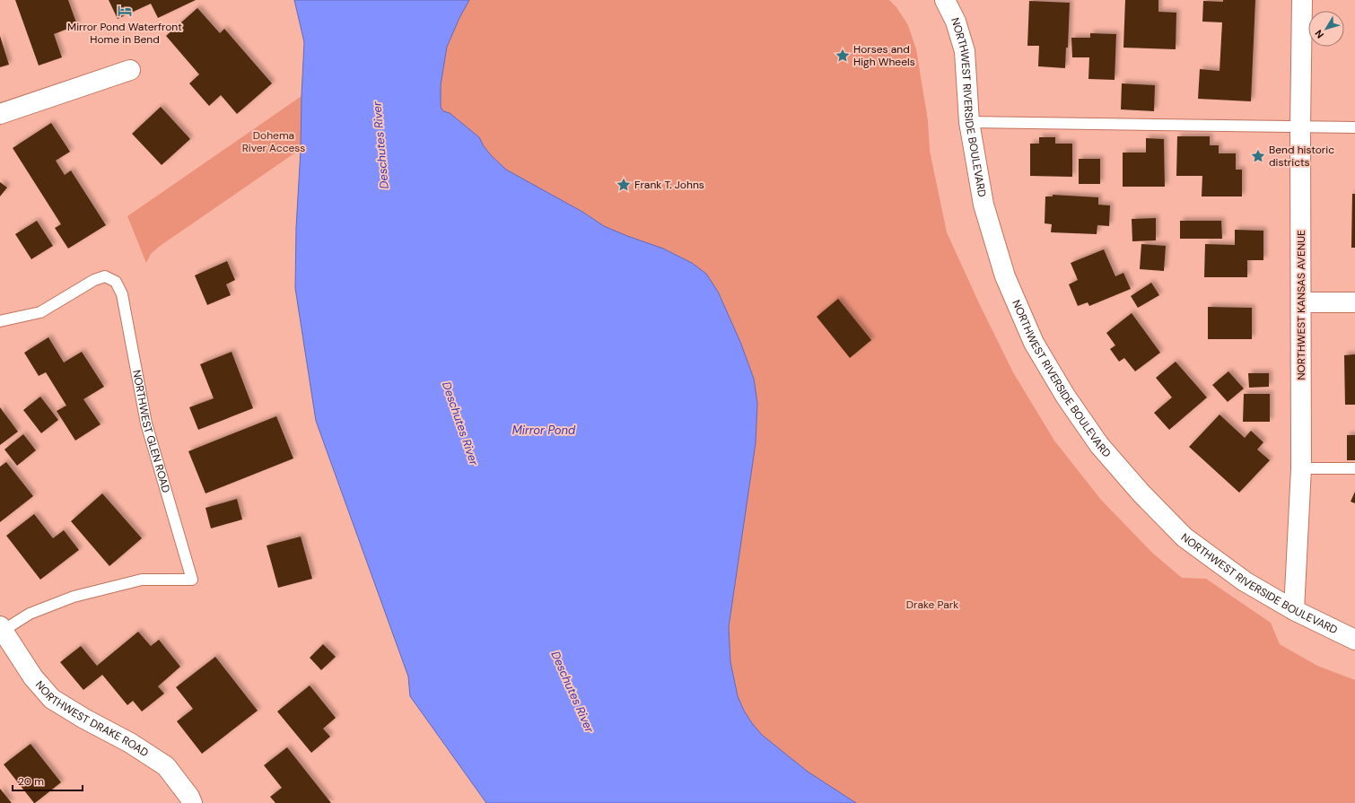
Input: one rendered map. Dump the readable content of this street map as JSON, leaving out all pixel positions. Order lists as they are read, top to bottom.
{
  "streets": {
    "street": ["NORTHWEST RIVERSIDE BOULEVARD", "NORTHWEST KANSAS AVENUE", "NORTHWEST DRAKE ROAD"],
    "lane": ["NORTHWEST GLEN ROAD"]
  },
  "crossings": [
    ["NORTHWEST RIVERSIDE BOULEVARD", "NORTHWEST KANSAS AVENUE"],
    ["NORTHWEST GLEN ROAD", "NORTHWEST DRAKE ROAD"]
  ],
  "water": ["Deschutes River", "Mirror Pond"],
  "parks": ["Dohema River Access", "Drake Park"],
  "places": {
    "hotel": ["Mirror Pond Waterfront Home in Bend"],
    "place": ["Horses and High Wheels", "Bend historic districts", "Frank T. Johns"]
  },
  "scale_bar": "20 m",
  "north": "bottom left"
}
